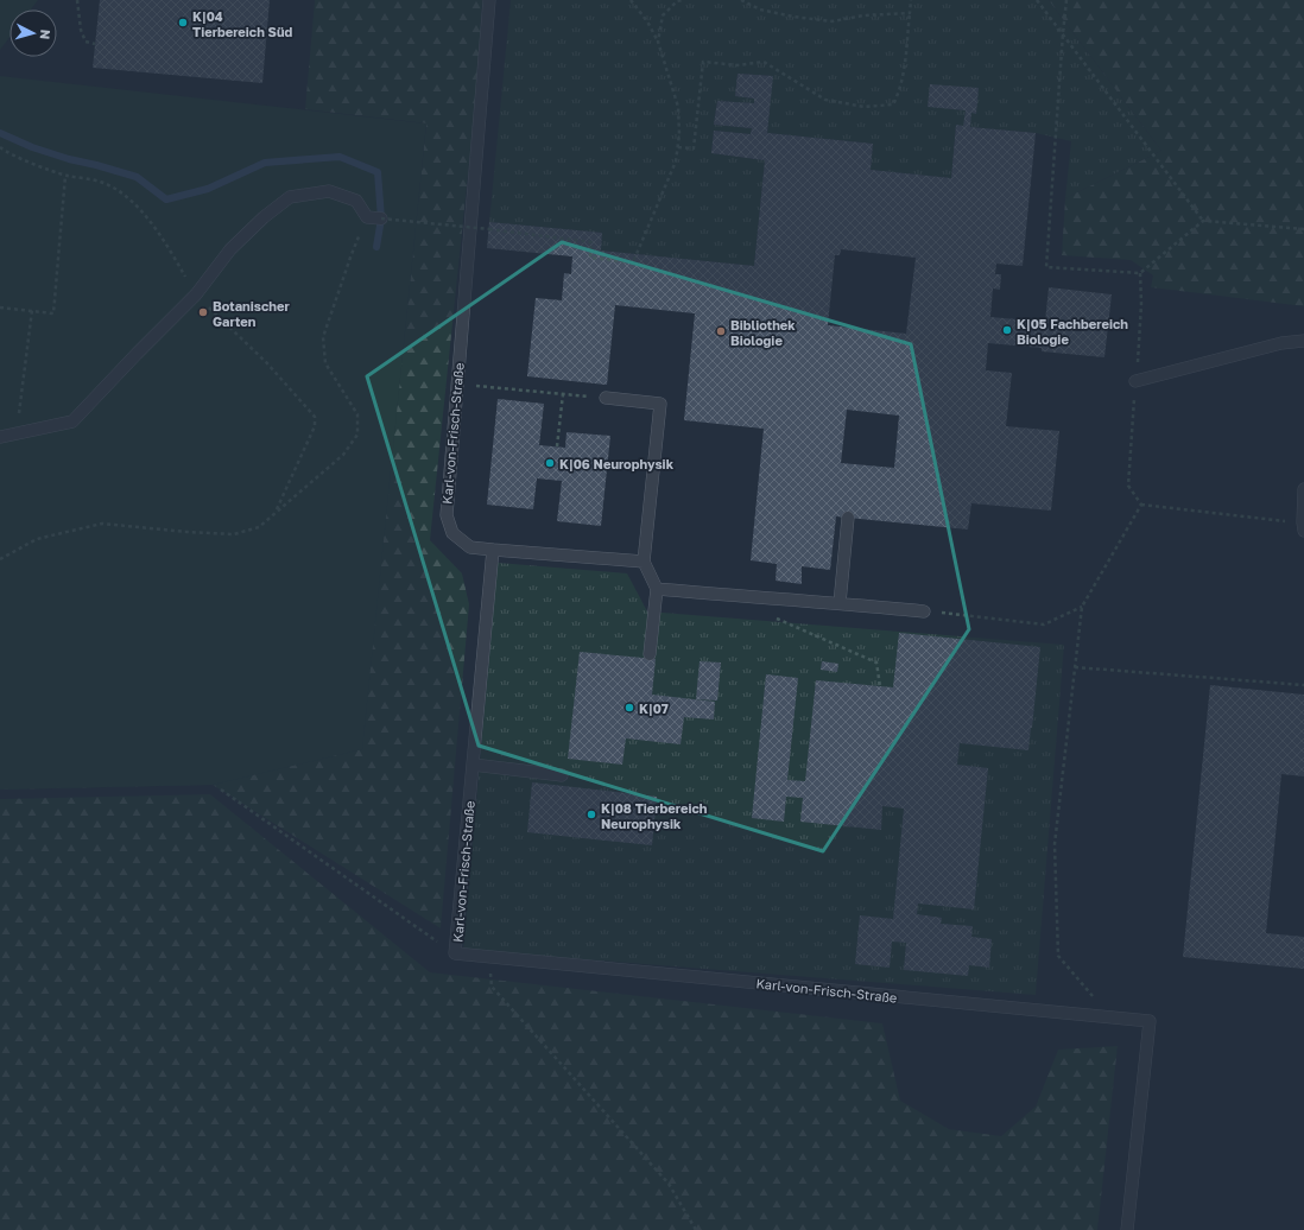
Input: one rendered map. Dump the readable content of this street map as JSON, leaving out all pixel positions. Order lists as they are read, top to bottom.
{
  "streets": {
    "lane": ["Karl-von-Frisch-Straße"]
  },
  "places": [
    "K|04 Tierbereich Süd",
    "Botanischer Garten",
    "K|05 Fachbereich Biologie",
    "Bibliothek Biologie",
    "K|06 Neurophysik",
    "K|07",
    "K|08 Tierbereich Neurophysik"
  ],
  "north": "right"
}
